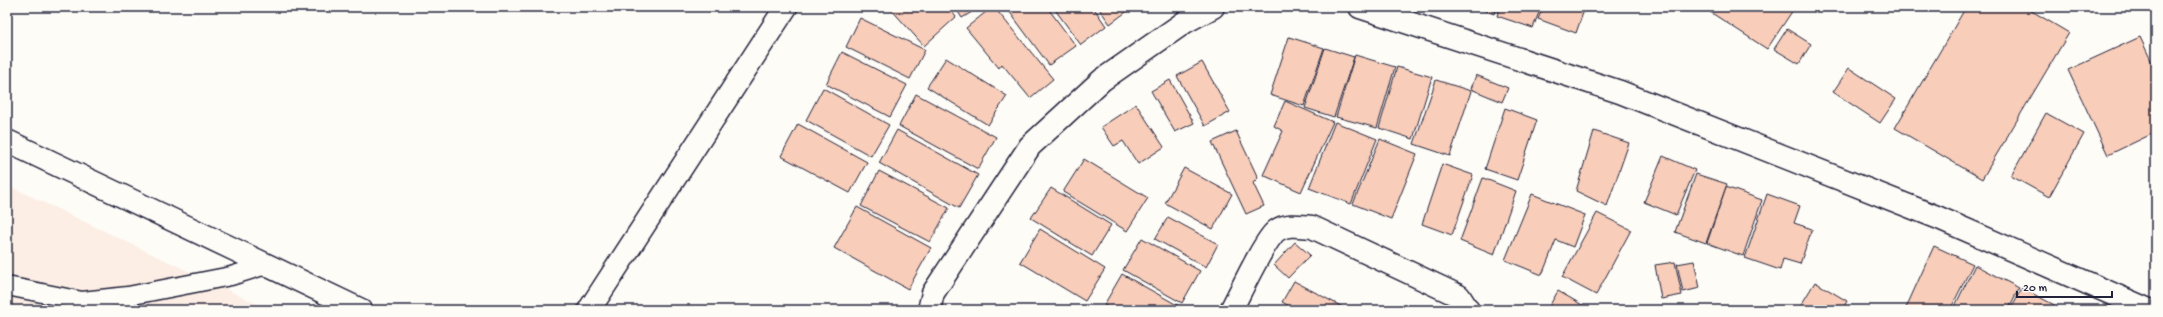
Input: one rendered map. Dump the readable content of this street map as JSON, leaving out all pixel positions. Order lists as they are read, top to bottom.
{
  "scale_bar": "20 m"
}
